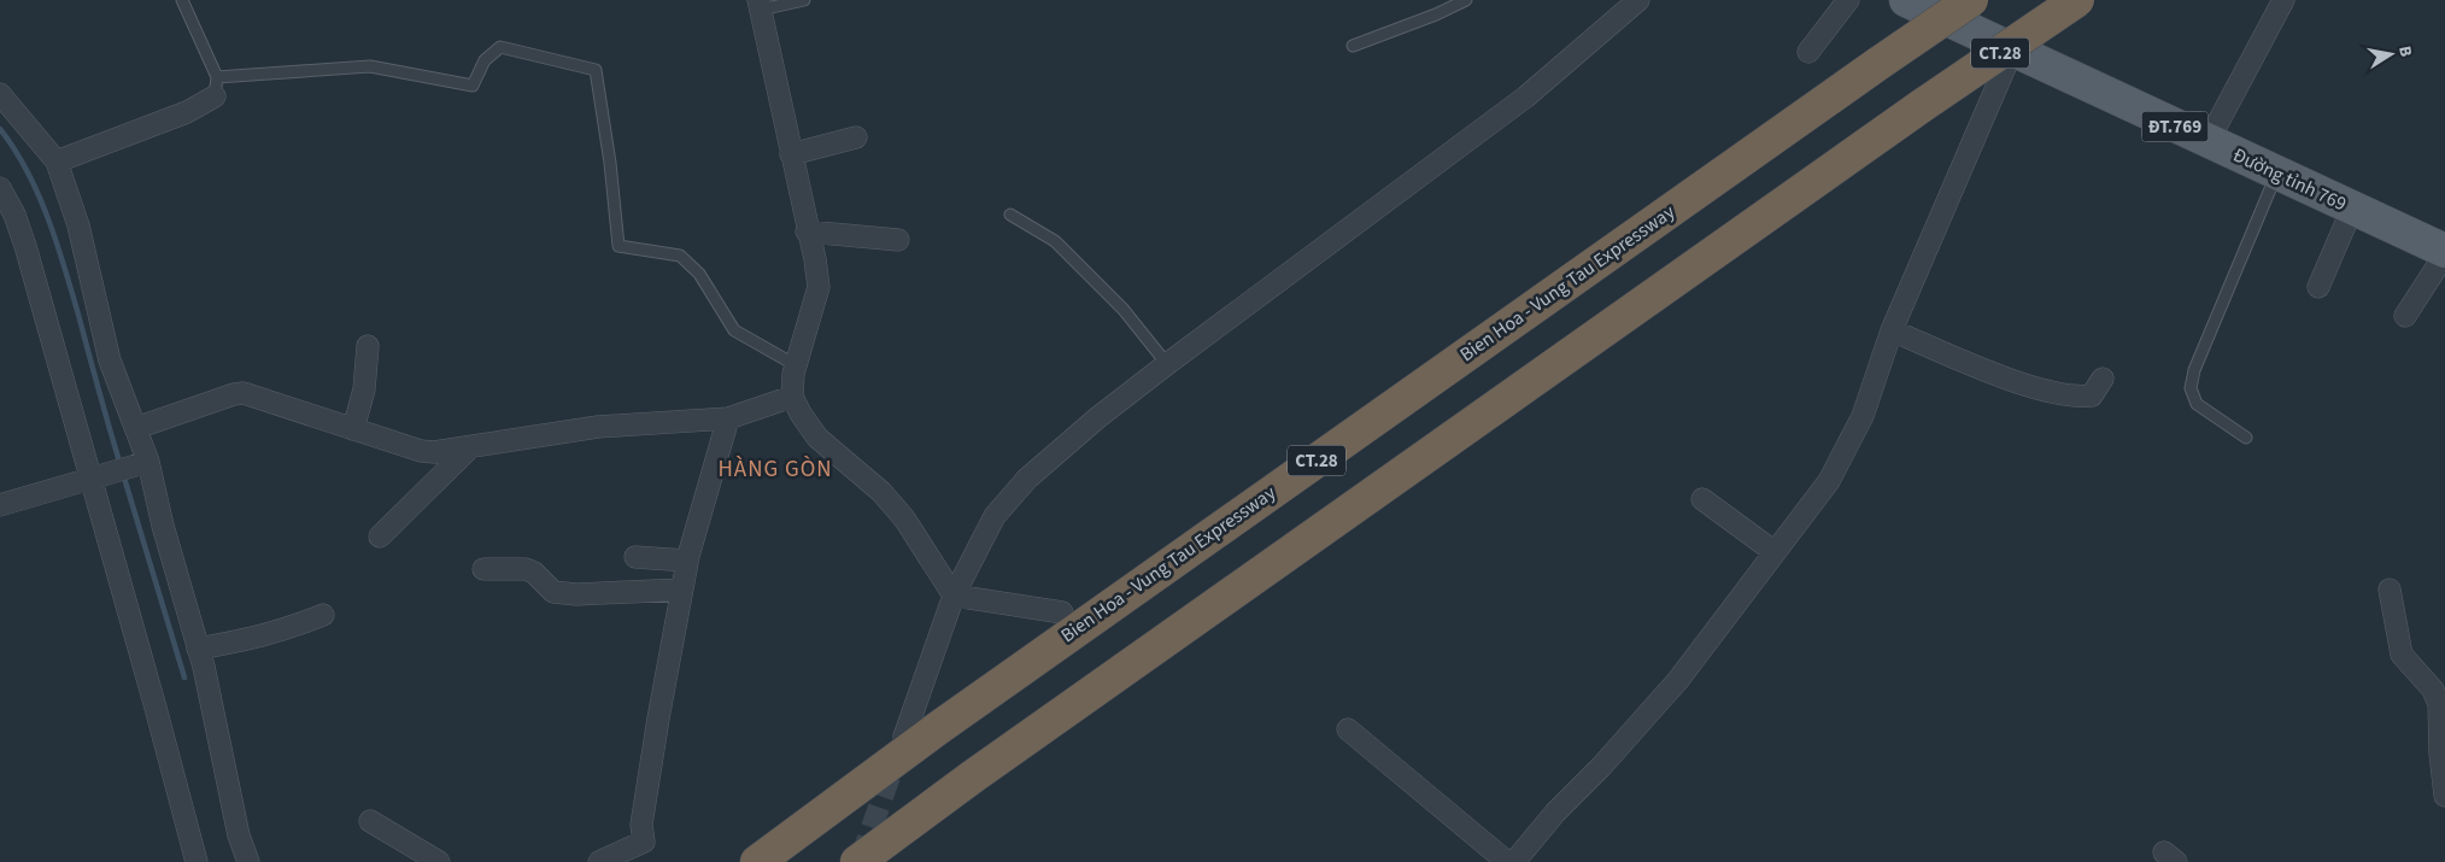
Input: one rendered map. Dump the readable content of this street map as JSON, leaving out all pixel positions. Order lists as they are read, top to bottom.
{
  "streets": {
    "highway": ["CT.28", "Bien Hoa - Vung Tau Expressway"],
    "main road": ["ĐT.769", "Đường tỉnh 769"]
  },
  "districts": ["HÀNG GÒN"],
  "north": "right"
}
